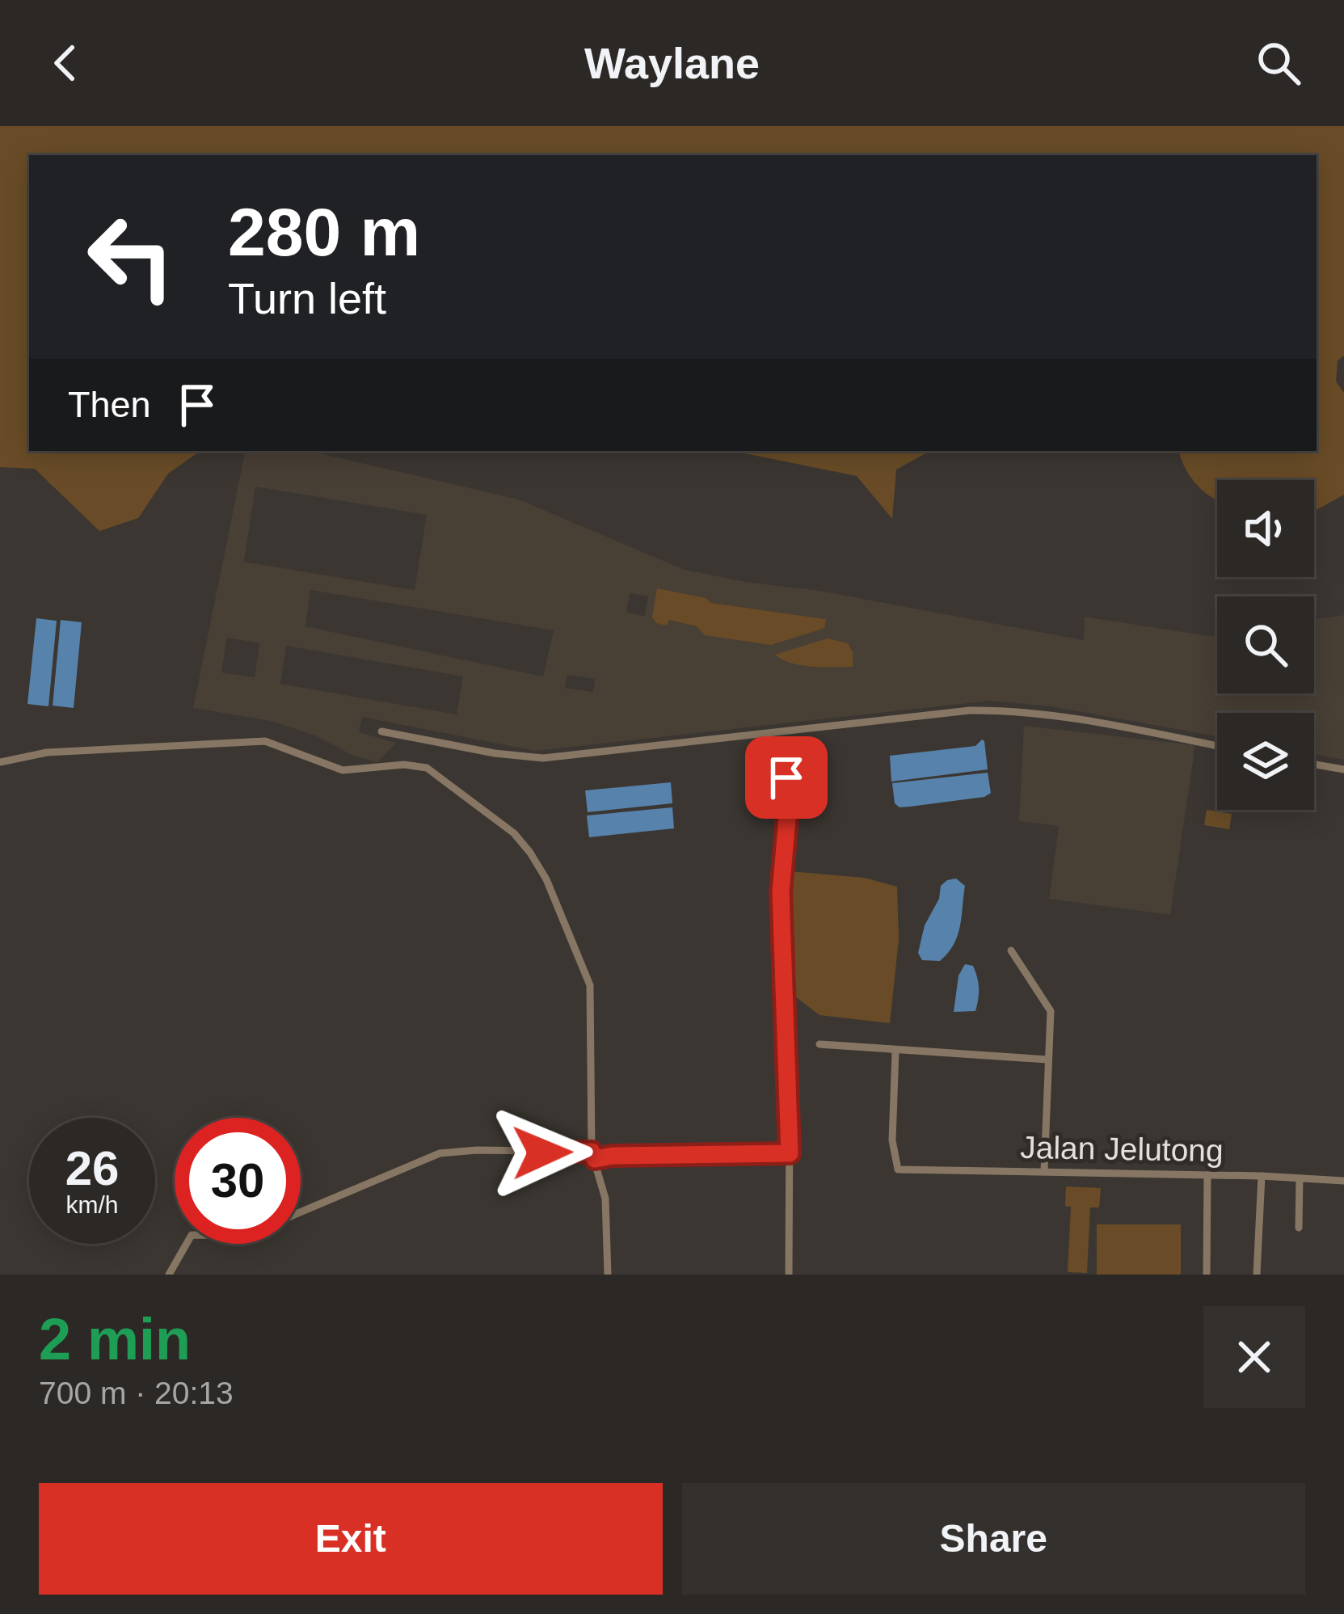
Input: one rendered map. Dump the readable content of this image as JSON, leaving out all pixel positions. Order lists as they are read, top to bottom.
{
  "streets": {
    "street": ["Jalan Jelutong"]
  },
  "page": {
    "header": "Waylane",
    "turn": ["280 m", "Turn left"],
    "then": "Then",
    "speed": "26 km/h",
    "limit": "30",
    "heading": ["2 min", "700 m · 20:13"],
    "buttons": ["Exit", "Share"]
  }
}
